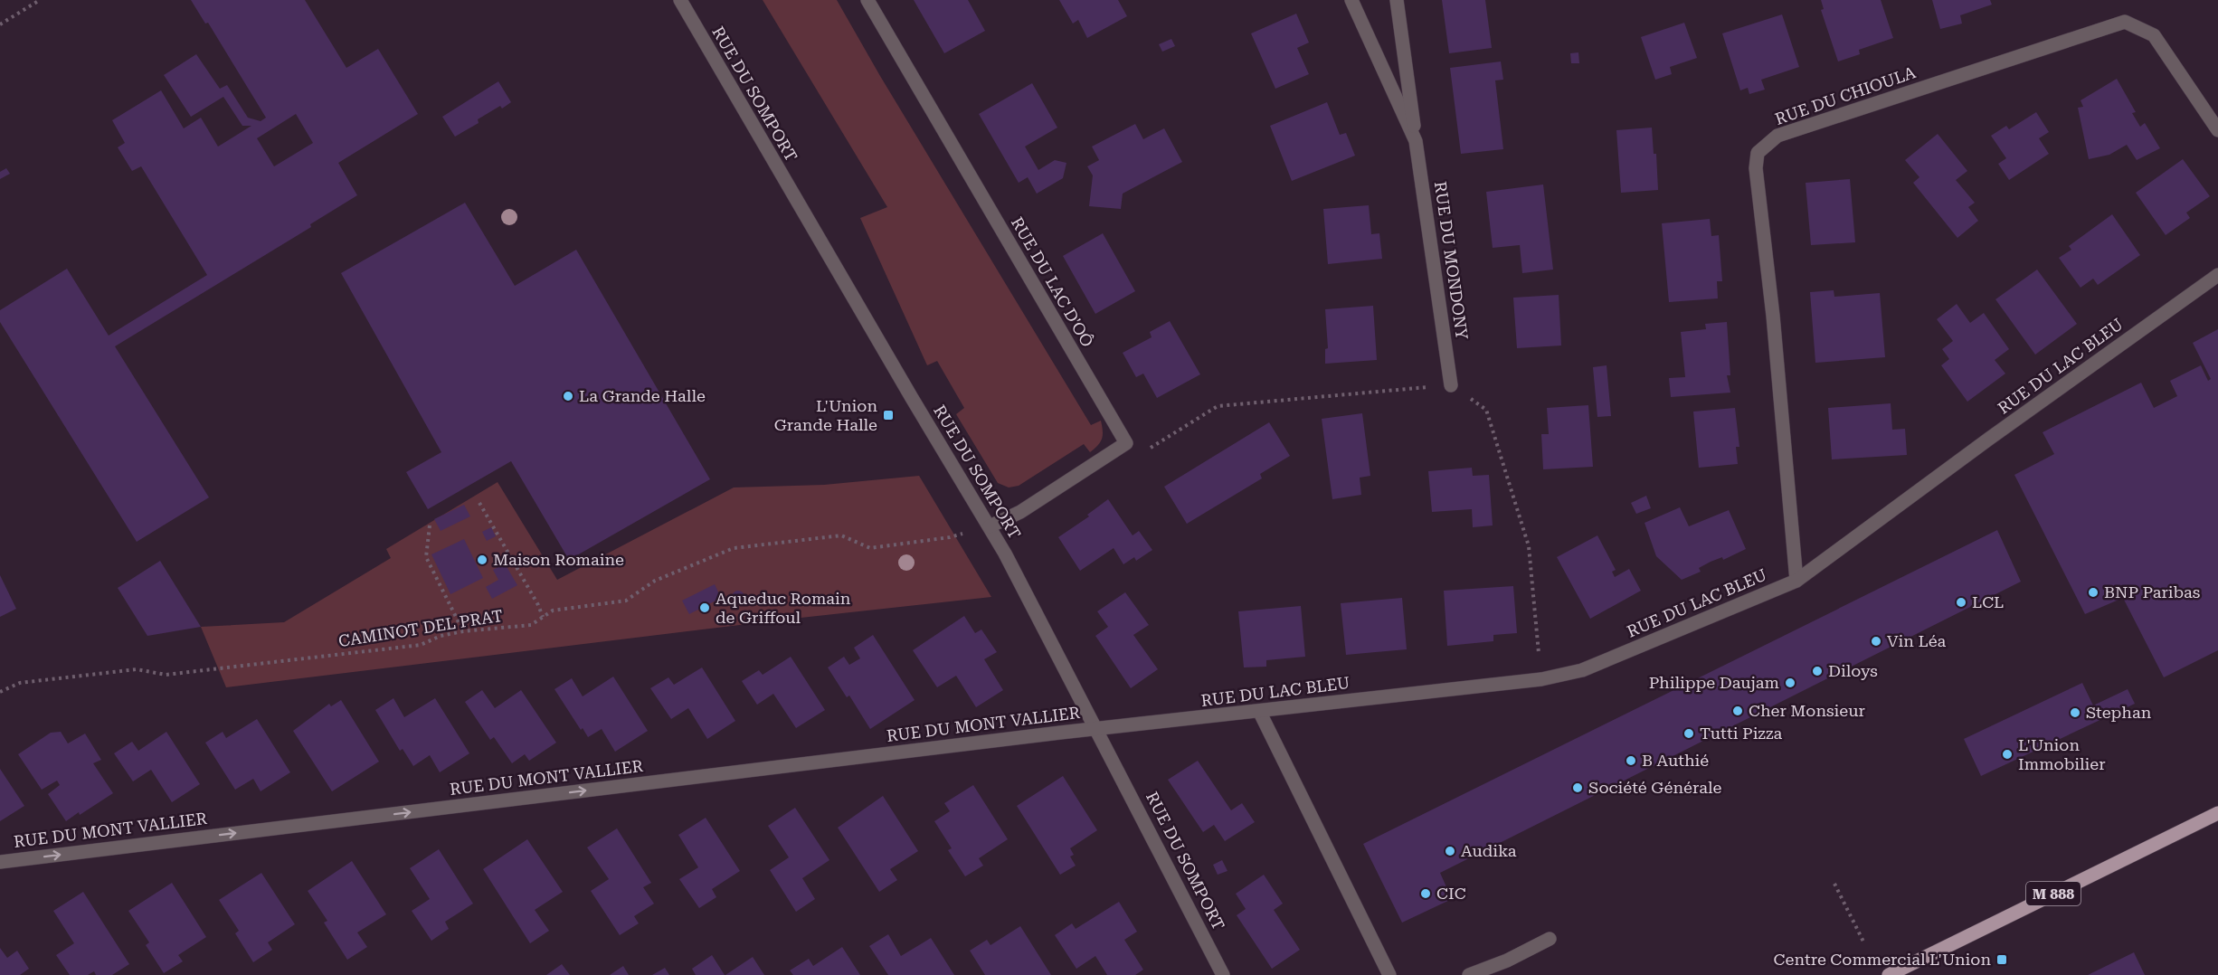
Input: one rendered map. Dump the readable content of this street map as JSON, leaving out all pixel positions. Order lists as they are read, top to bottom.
{
  "streets": {
    "main road": ["M 888"],
    "street": [
      "RUE DU SOMPORT",
      "RUE DU CHIOULA",
      "RUE DU MONDONY",
      "RUE DU LAC D'OÔ",
      "RUE DU LAC BLEU",
      "RUE DU MONT VALLIER"
    ],
    "path": ["CAMINOT DEL PRAT"]
  },
  "crossings": [
    ["RUE DU SOMPORT", "RUE DU LAC BLEU"],
    ["RUE DU SOMPORT", "CAMINOT DEL PRAT"],
    ["RUE DU SOMPORT", "RUE DU MONT VALLIER"],
    ["RUE DU CHIOULA", "RUE DU LAC BLEU"],
    ["RUE DU LAC BLEU", "RUE DU MONT VALLIER"]
  ],
  "one_way": ["RUE DU MONT VALLIER"],
  "places": {
    "other": [
      "La Grande Halle",
      "Maison Romaine",
      "BNP Paribas",
      "LCL",
      "Aqueduc Romain de Griffoul",
      "Vin Léa",
      "Diloys",
      "Philippe Daujam",
      "Cher Monsieur",
      "Stephan",
      "Tutti Pizza",
      "L'Union Immobilier",
      "B Authié",
      "Société Générale",
      "Audika",
      "CIC"
    ],
    "transit": ["L'Union Grande Halle", "Centre Commercial L'Union"]
  }
}
